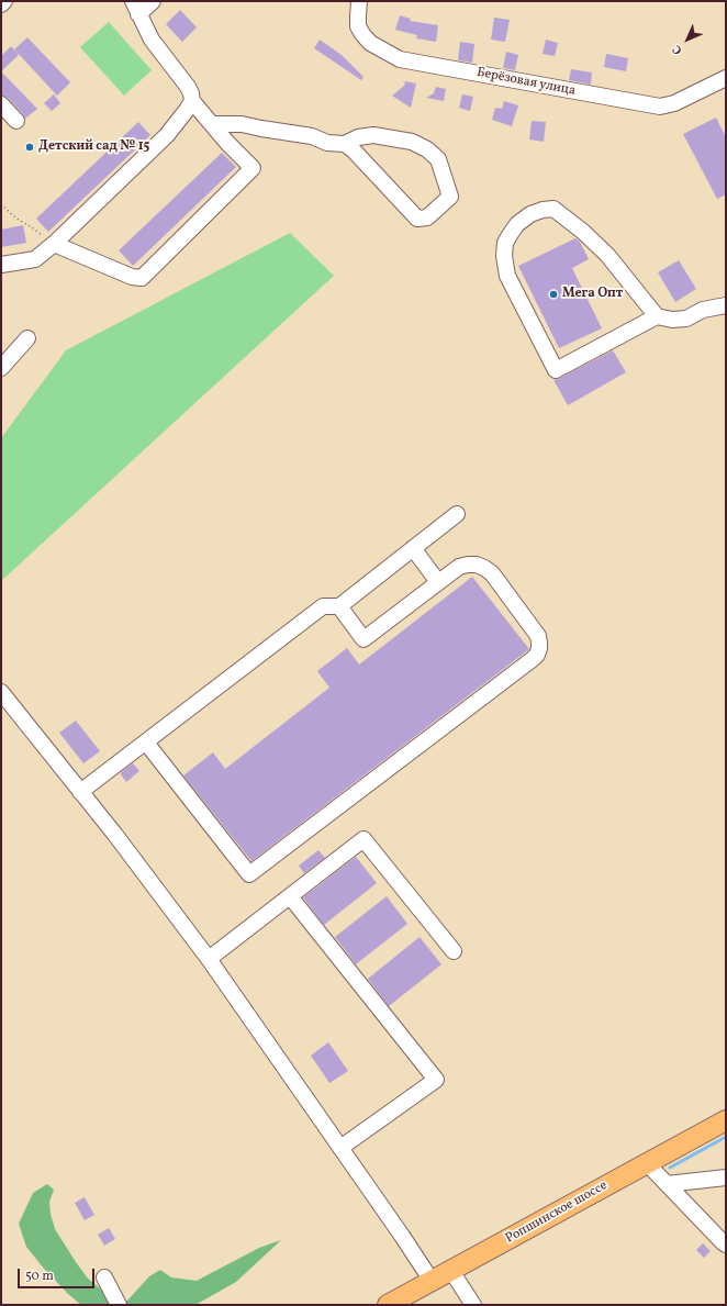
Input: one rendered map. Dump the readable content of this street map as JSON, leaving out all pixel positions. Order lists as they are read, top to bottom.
{
  "streets": {
    "main road": ["Ропшинское шоссе"],
    "street": ["Берёзовая улица"]
  },
  "places": ["Детский сад № 15", "Мега Опт"],
  "scale_bar": "50 m",
  "north": "bottom left"
}
